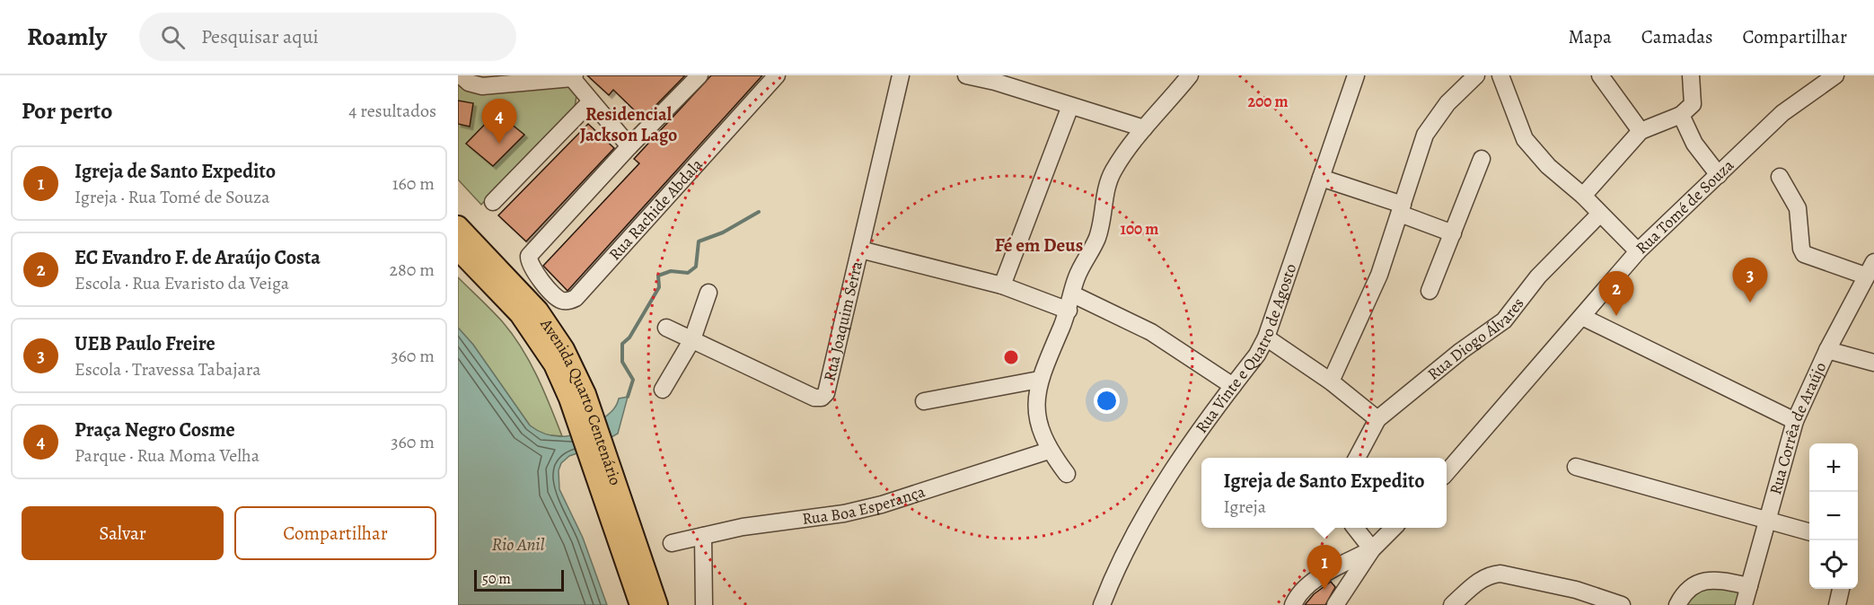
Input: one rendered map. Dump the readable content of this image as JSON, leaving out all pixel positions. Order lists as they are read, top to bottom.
{
  "streets": {
    "main road": ["Avenida Quarto Centenário"],
    "street": [
      "Rua Tomé de Souza",
      "Rua Rachide Abdala",
      "Rua Joaquim Serra",
      "Rua Diogo Álvares",
      "Rua Vinte e Quatro de Agosto",
      "Rua Corrêa de Araújo",
      "Rua Boa Esperança"
    ]
  },
  "districts": ["Residencial Jackson Lago", "Fé em Deus"],
  "water": ["Rio Anil"],
  "scale_bar": "50 m",
  "page": {
    "header": "Roamly",
    "search": "Pesquisar aqui",
    "nav": ["Mapa", "Camadas", "Compartilhar"],
    "heading": ["Por perto", "4 resultados"],
    "pins": [
      "4",
      "3",
      "2",
      "1"
    ],
    "list": [
      {
        "mark": "1",
        "name": "Igreja de Santo Expedito",
        "note": "Igreja · Rua Tomé de Souza",
        "value": "160 m"
      },
      {
        "mark": "2",
        "name": "EC Evandro F. de Araújo Costa",
        "note": "Escola · Rua Evaristo da Veiga",
        "value": "280 m"
      },
      {
        "mark": "3",
        "name": "UEB Paulo Freire",
        "note": "Escola · Travessa Tabajara",
        "value": "360 m"
      },
      {
        "mark": "4",
        "name": "Praça Negro Cosme",
        "note": "Parque · Rua Moma Velha",
        "value": "360 m"
      }
    ],
    "map_buttons": ["+", "−"],
    "popup": ["Igreja de Santo Expedito", "Igreja"],
    "buttons": ["Salvar", "Compartilhar"],
    "scale": "50 m"
  },
  "rings": ["200 m", "100 m"]
}
